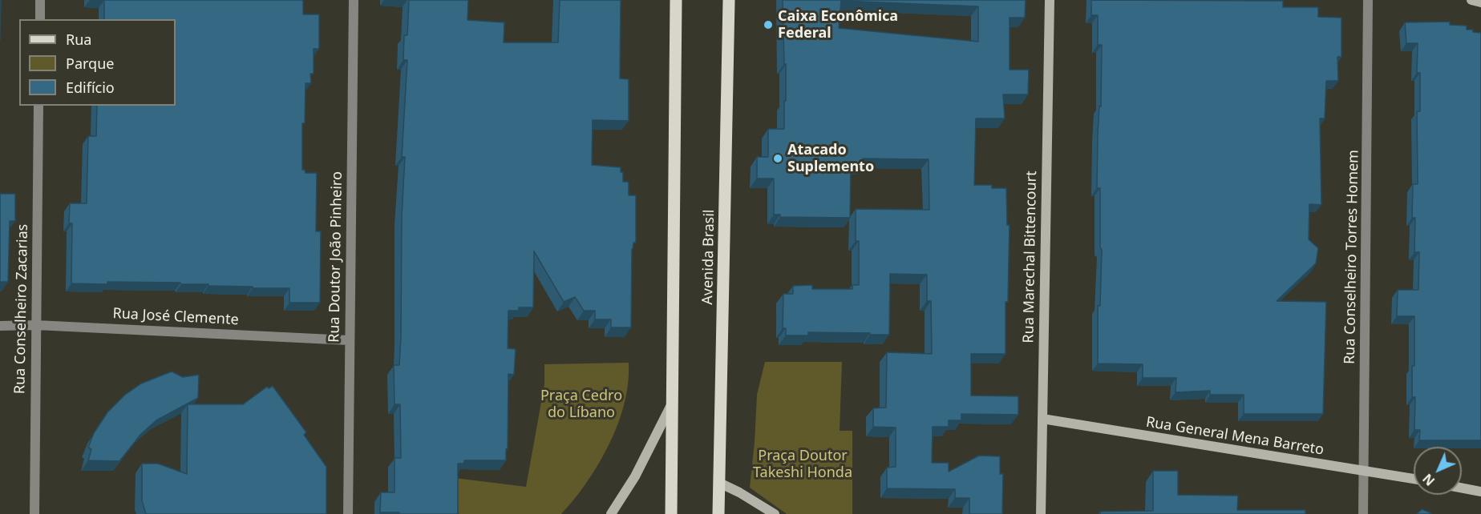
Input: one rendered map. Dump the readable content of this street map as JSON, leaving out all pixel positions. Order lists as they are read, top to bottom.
{
  "streets": {
    "main road": ["Avenida Brasil"],
    "street": [
      "Rua Doutor João Pinheiro",
      "Rua Marechal Bittencourt",
      "Rua Conselheiro Torres Homem",
      "Rua Conselheiro Zacarias",
      "Rua José Clemente",
      "Rua General Mena Barreto"
    ]
  },
  "crossings": [
    ["Rua Doutor João Pinheiro", "Rua José Clemente"],
    ["Rua Marechal Bittencourt", "Rua General Mena Barreto"],
    ["Rua Conselheiro Torres Homem", "Rua General Mena Barreto"],
    ["Rua Conselheiro Zacarias", "Rua José Clemente"]
  ],
  "parks": ["Praça Cedro do Líbano", "Praça Doutor Takeshi Honda"],
  "places": ["Caixa Econômica Federal", "Atacado Suplemento"],
  "legend": ["Rua", "Parque", "Edifício"],
  "north": "bottom left"
}
